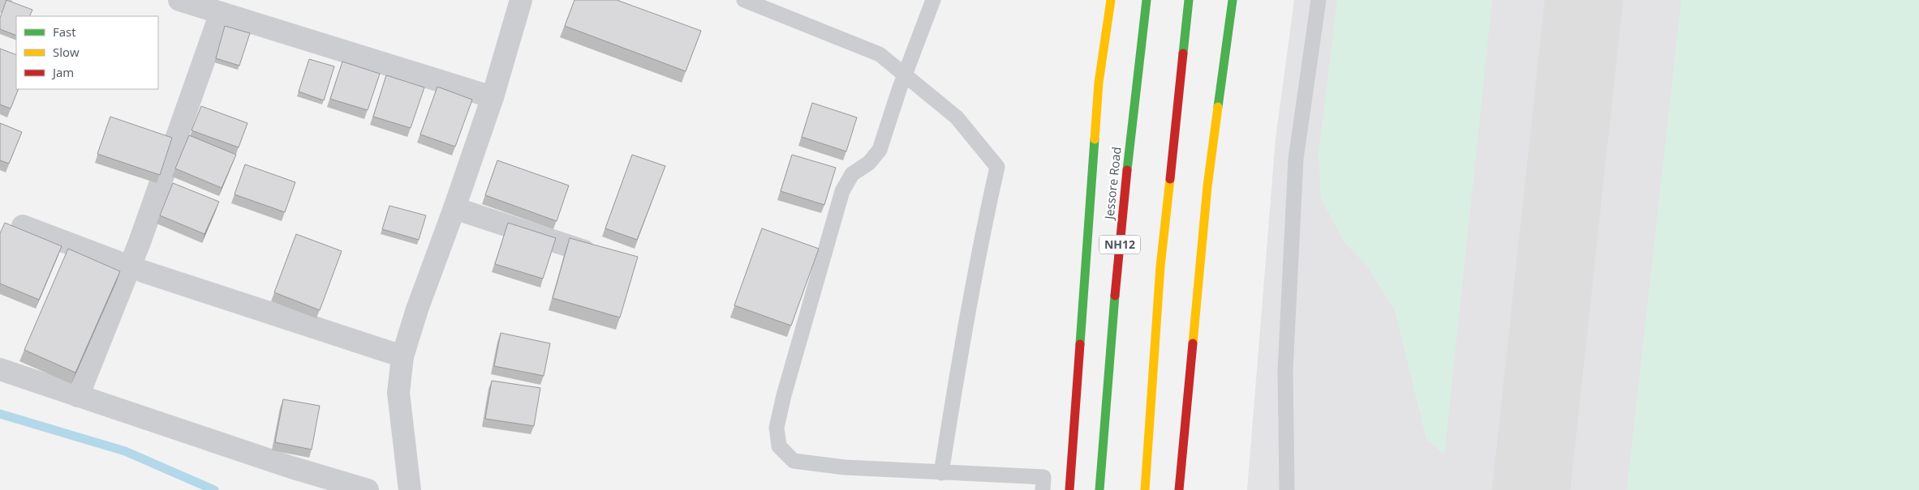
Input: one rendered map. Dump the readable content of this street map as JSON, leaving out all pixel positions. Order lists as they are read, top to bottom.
{
  "streets": {
    "main road": ["Jessore Road", "NH12"]
  },
  "legend": ["Fast", "Slow", "Jam"]
}
